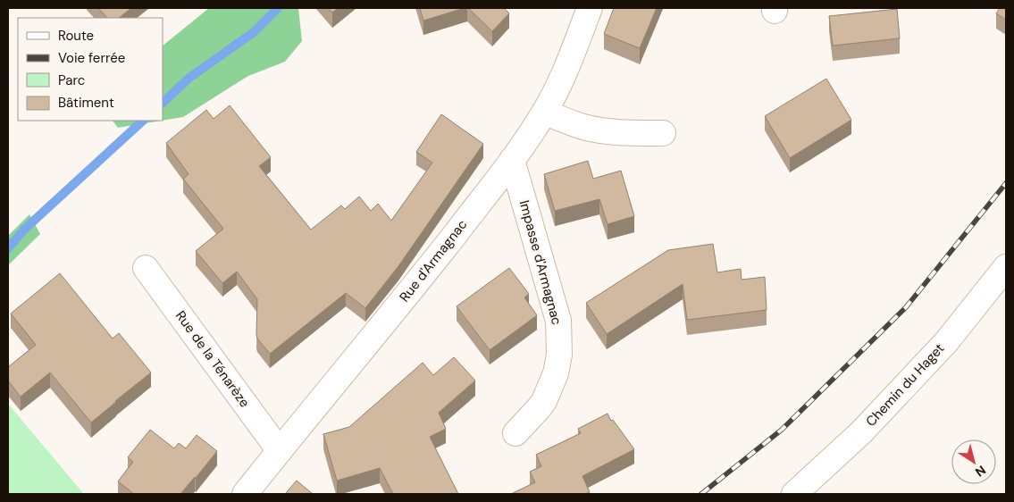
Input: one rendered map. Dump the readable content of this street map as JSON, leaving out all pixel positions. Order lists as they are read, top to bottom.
{
  "streets": {
    "street": [
      "Rue d'Armagnac",
      "Impasse d'Armagnac",
      "Rue de la Ténarèze",
      "Chemin du Haget"
    ]
  },
  "crossings": [
    ["Rue d'Armagnac", "Impasse d'Armagnac"],
    ["Rue d'Armagnac", "Rue de la Ténarèze"]
  ],
  "legend": [
    "Route",
    "Voie ferrée",
    "Parc",
    "Bâtiment"
  ],
  "north": "bottom right"
}
